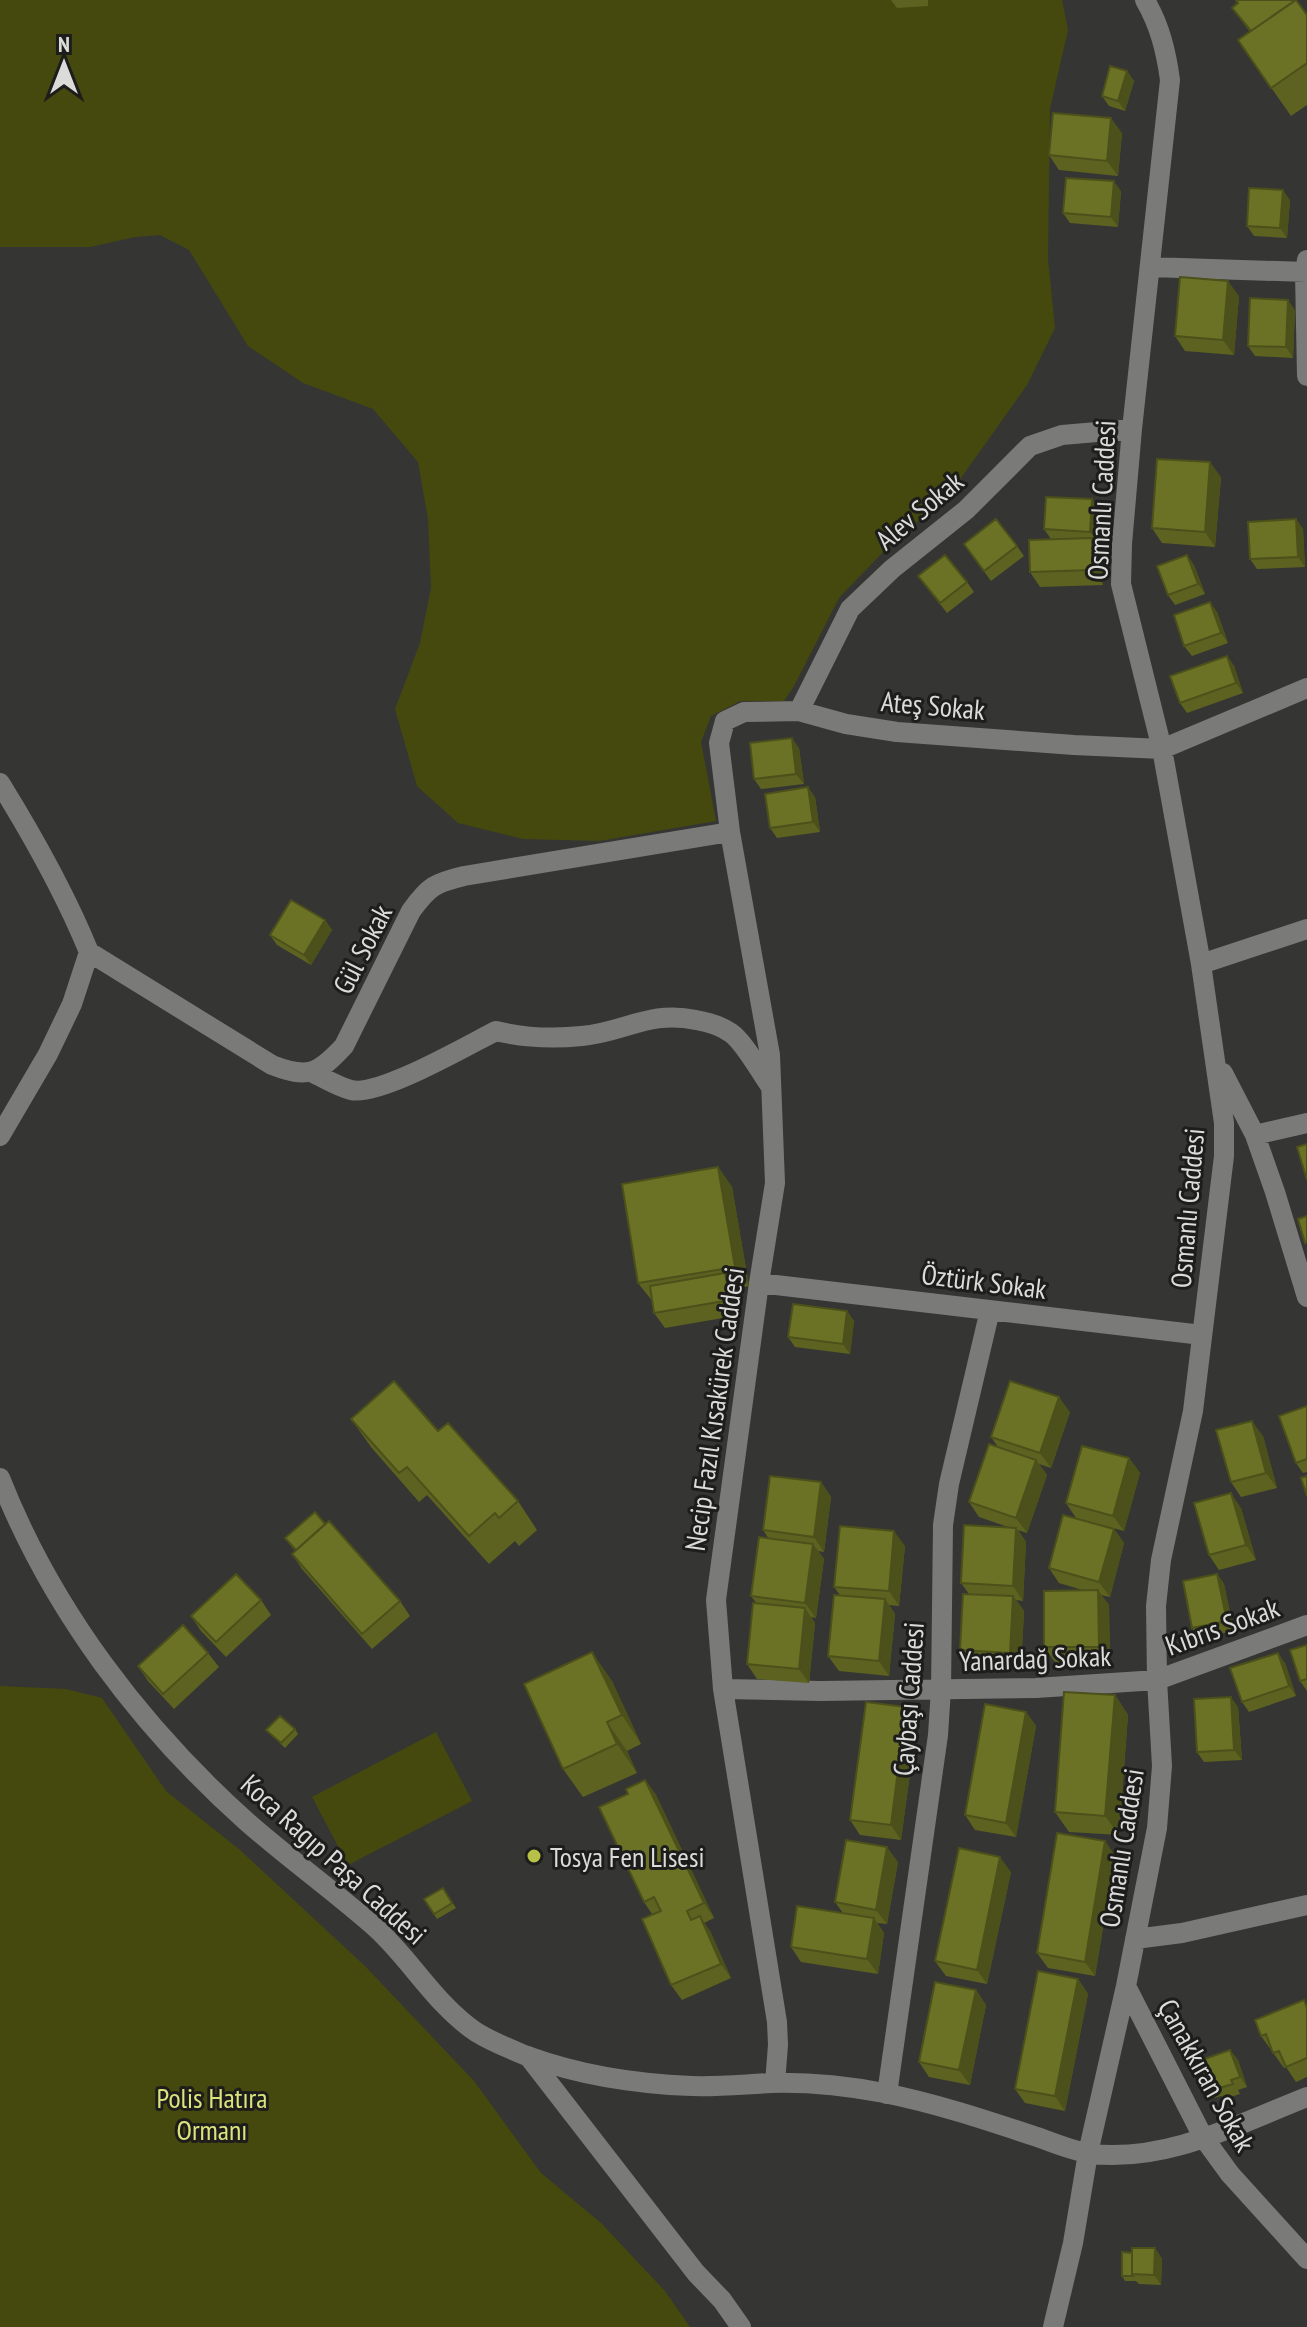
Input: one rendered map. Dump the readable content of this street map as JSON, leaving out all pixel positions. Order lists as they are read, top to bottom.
{
  "streets": {
    "street": [
      "Osmanlı Caddesi",
      "Alev Sokak",
      "Ateş Sokak",
      "Gül Sokak",
      "Öztürk Sokak",
      "Necip Fazıl Kısakürek Caddesi",
      "Kıbrıs Sokak",
      "Yanardağ Sokak",
      "Çaybaşı Caddesi",
      "Koca Ragıp Paşa Caddesi",
      "Çanakkıran Sokak"
    ]
  },
  "crossings": [
    ["Osmanlı Caddesi", "Alev Sokak"],
    ["Osmanlı Caddesi", "Ateş Sokak"],
    ["Osmanlı Caddesi", "Öztürk Sokak"],
    ["Osmanlı Caddesi", "Kıbrıs Sokak"],
    ["Osmanlı Caddesi", "Yanardağ Sokak"],
    ["Osmanlı Caddesi", "Koca Ragıp Paşa Caddesi"],
    ["Osmanlı Caddesi", "Çanakkıran Sokak"],
    ["Alev Sokak", "Ateş Sokak"],
    ["Ateş Sokak", "Necip Fazıl Kısakürek Caddesi"],
    ["Gül Sokak", "Necip Fazıl Kısakürek Caddesi"],
    ["Öztürk Sokak", "Necip Fazıl Kısakürek Caddesi"],
    ["Öztürk Sokak", "Çaybaşı Caddesi"],
    ["Necip Fazıl Kısakürek Caddesi", "Yanardağ Sokak"],
    ["Necip Fazıl Kısakürek Caddesi", "Koca Ragıp Paşa Caddesi"],
    ["Kıbrıs Sokak", "Yanardağ Sokak"],
    ["Yanardağ Sokak", "Çaybaşı Caddesi"],
    ["Çaybaşı Caddesi", "Koca Ragıp Paşa Caddesi"],
    ["Koca Ragıp Paşa Caddesi", "Çanakkıran Sokak"]
  ],
  "parks": ["Polis Hatıra Ormanı"],
  "places": ["Tosya Fen Lisesi"],
  "north": "top"
}
